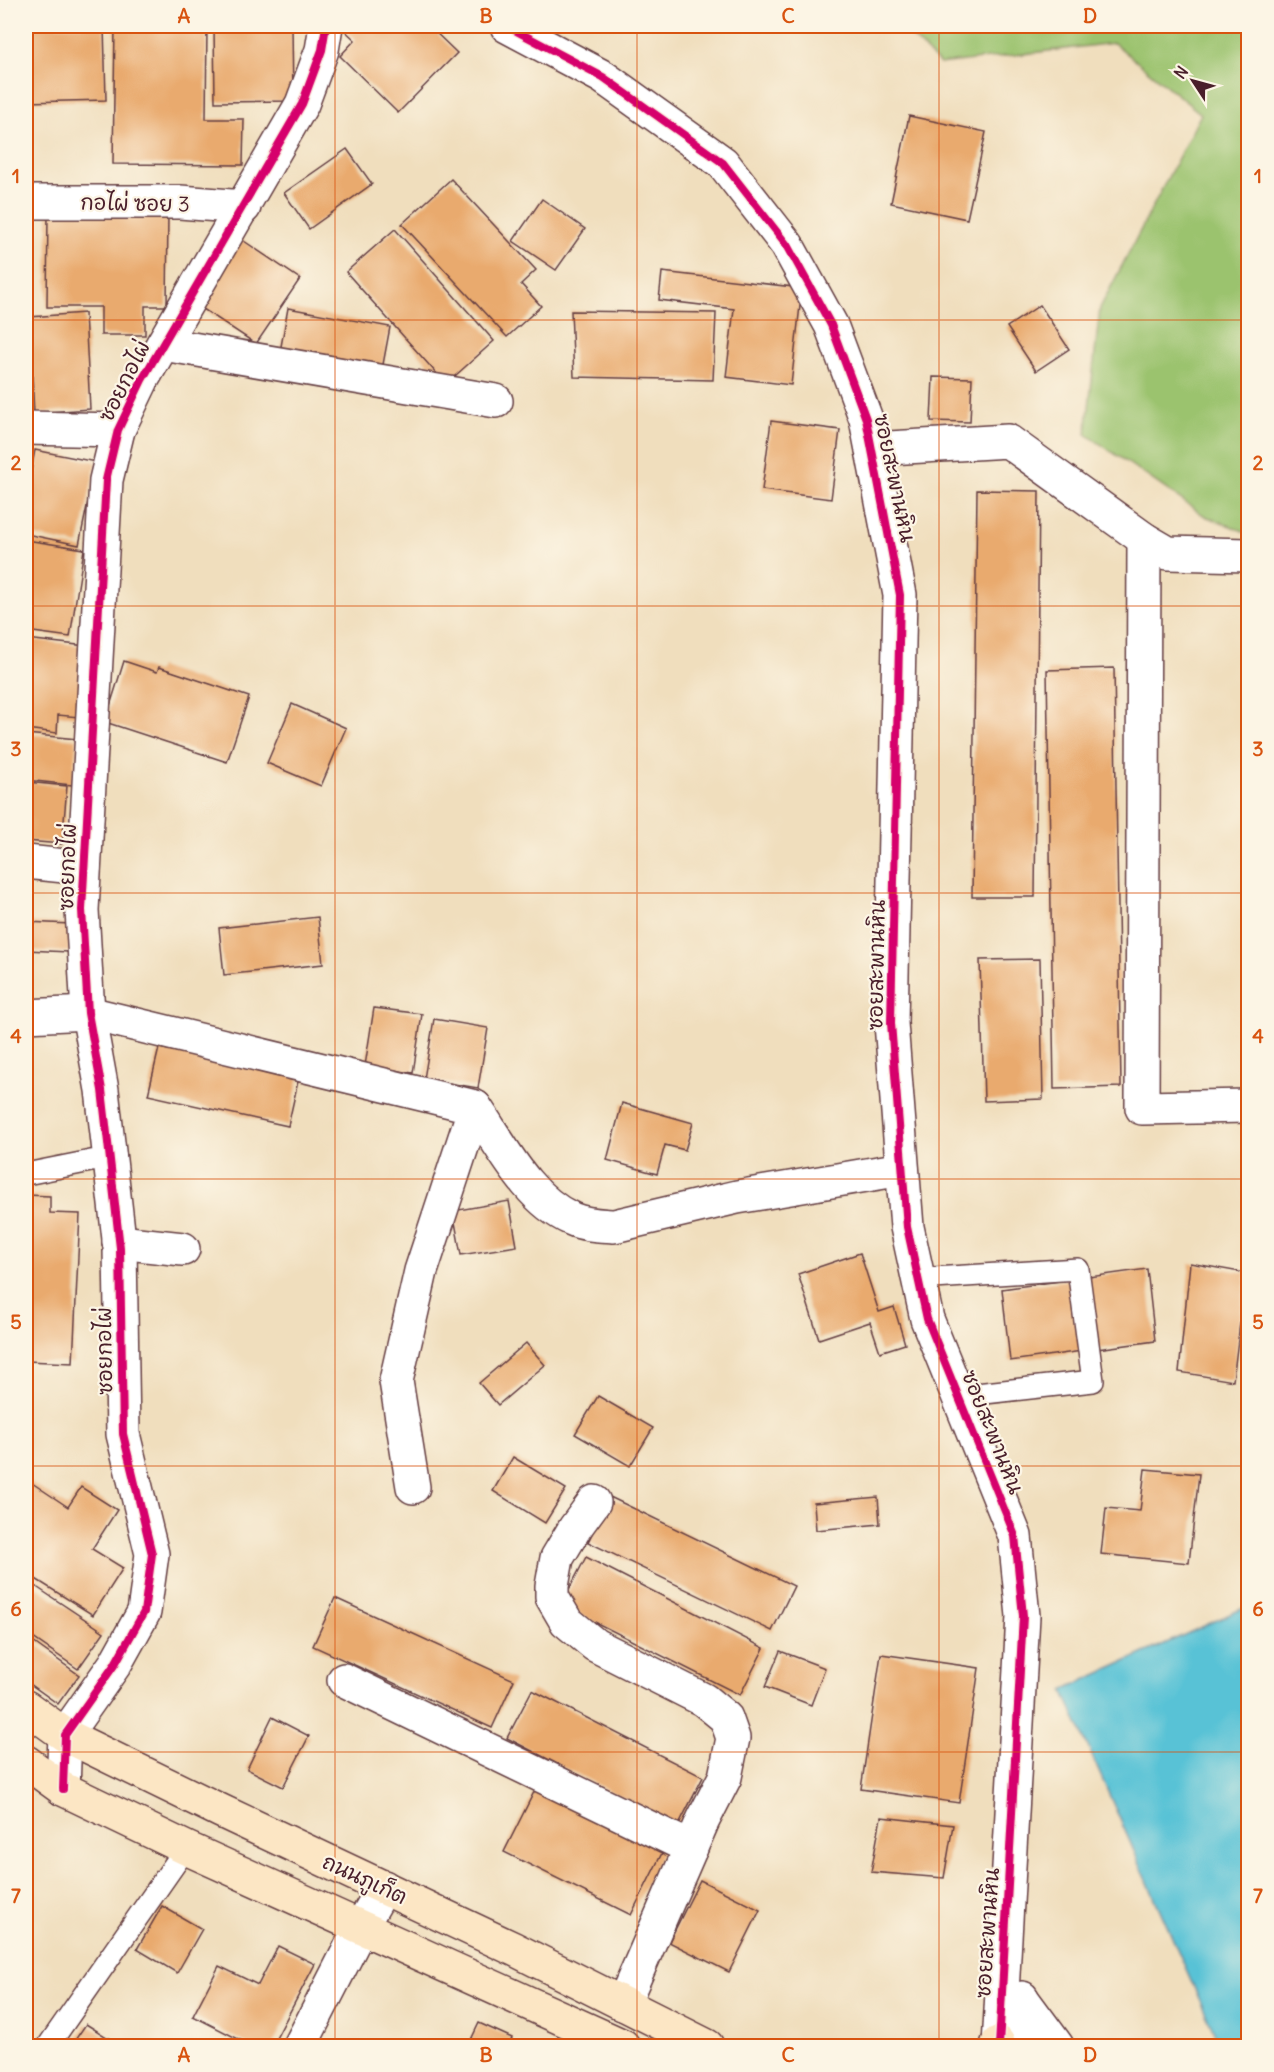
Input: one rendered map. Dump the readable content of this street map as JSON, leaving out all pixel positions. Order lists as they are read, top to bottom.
{
  "streets": {
    "main road": ["ถนนภูเก็ต"],
    "street": ["กอไผ่ ซอย 3", "ซอยกอไผ่", "ซอยสะพานหิน"]
  },
  "crossings": [
    ["กอไผ่ ซอย 3", "ซอยกอไผ่"],
    ["ซอยกอไผ่", "ถนนภูเก็ต"]
  ],
  "north": "top left",
  "grid": {
    "columns": [
      "A",
      "B",
      "C",
      "D"
    ],
    "rows": [
      "1",
      "2",
      "3",
      "4",
      "5",
      "6",
      "7"
    ]
  }
}
